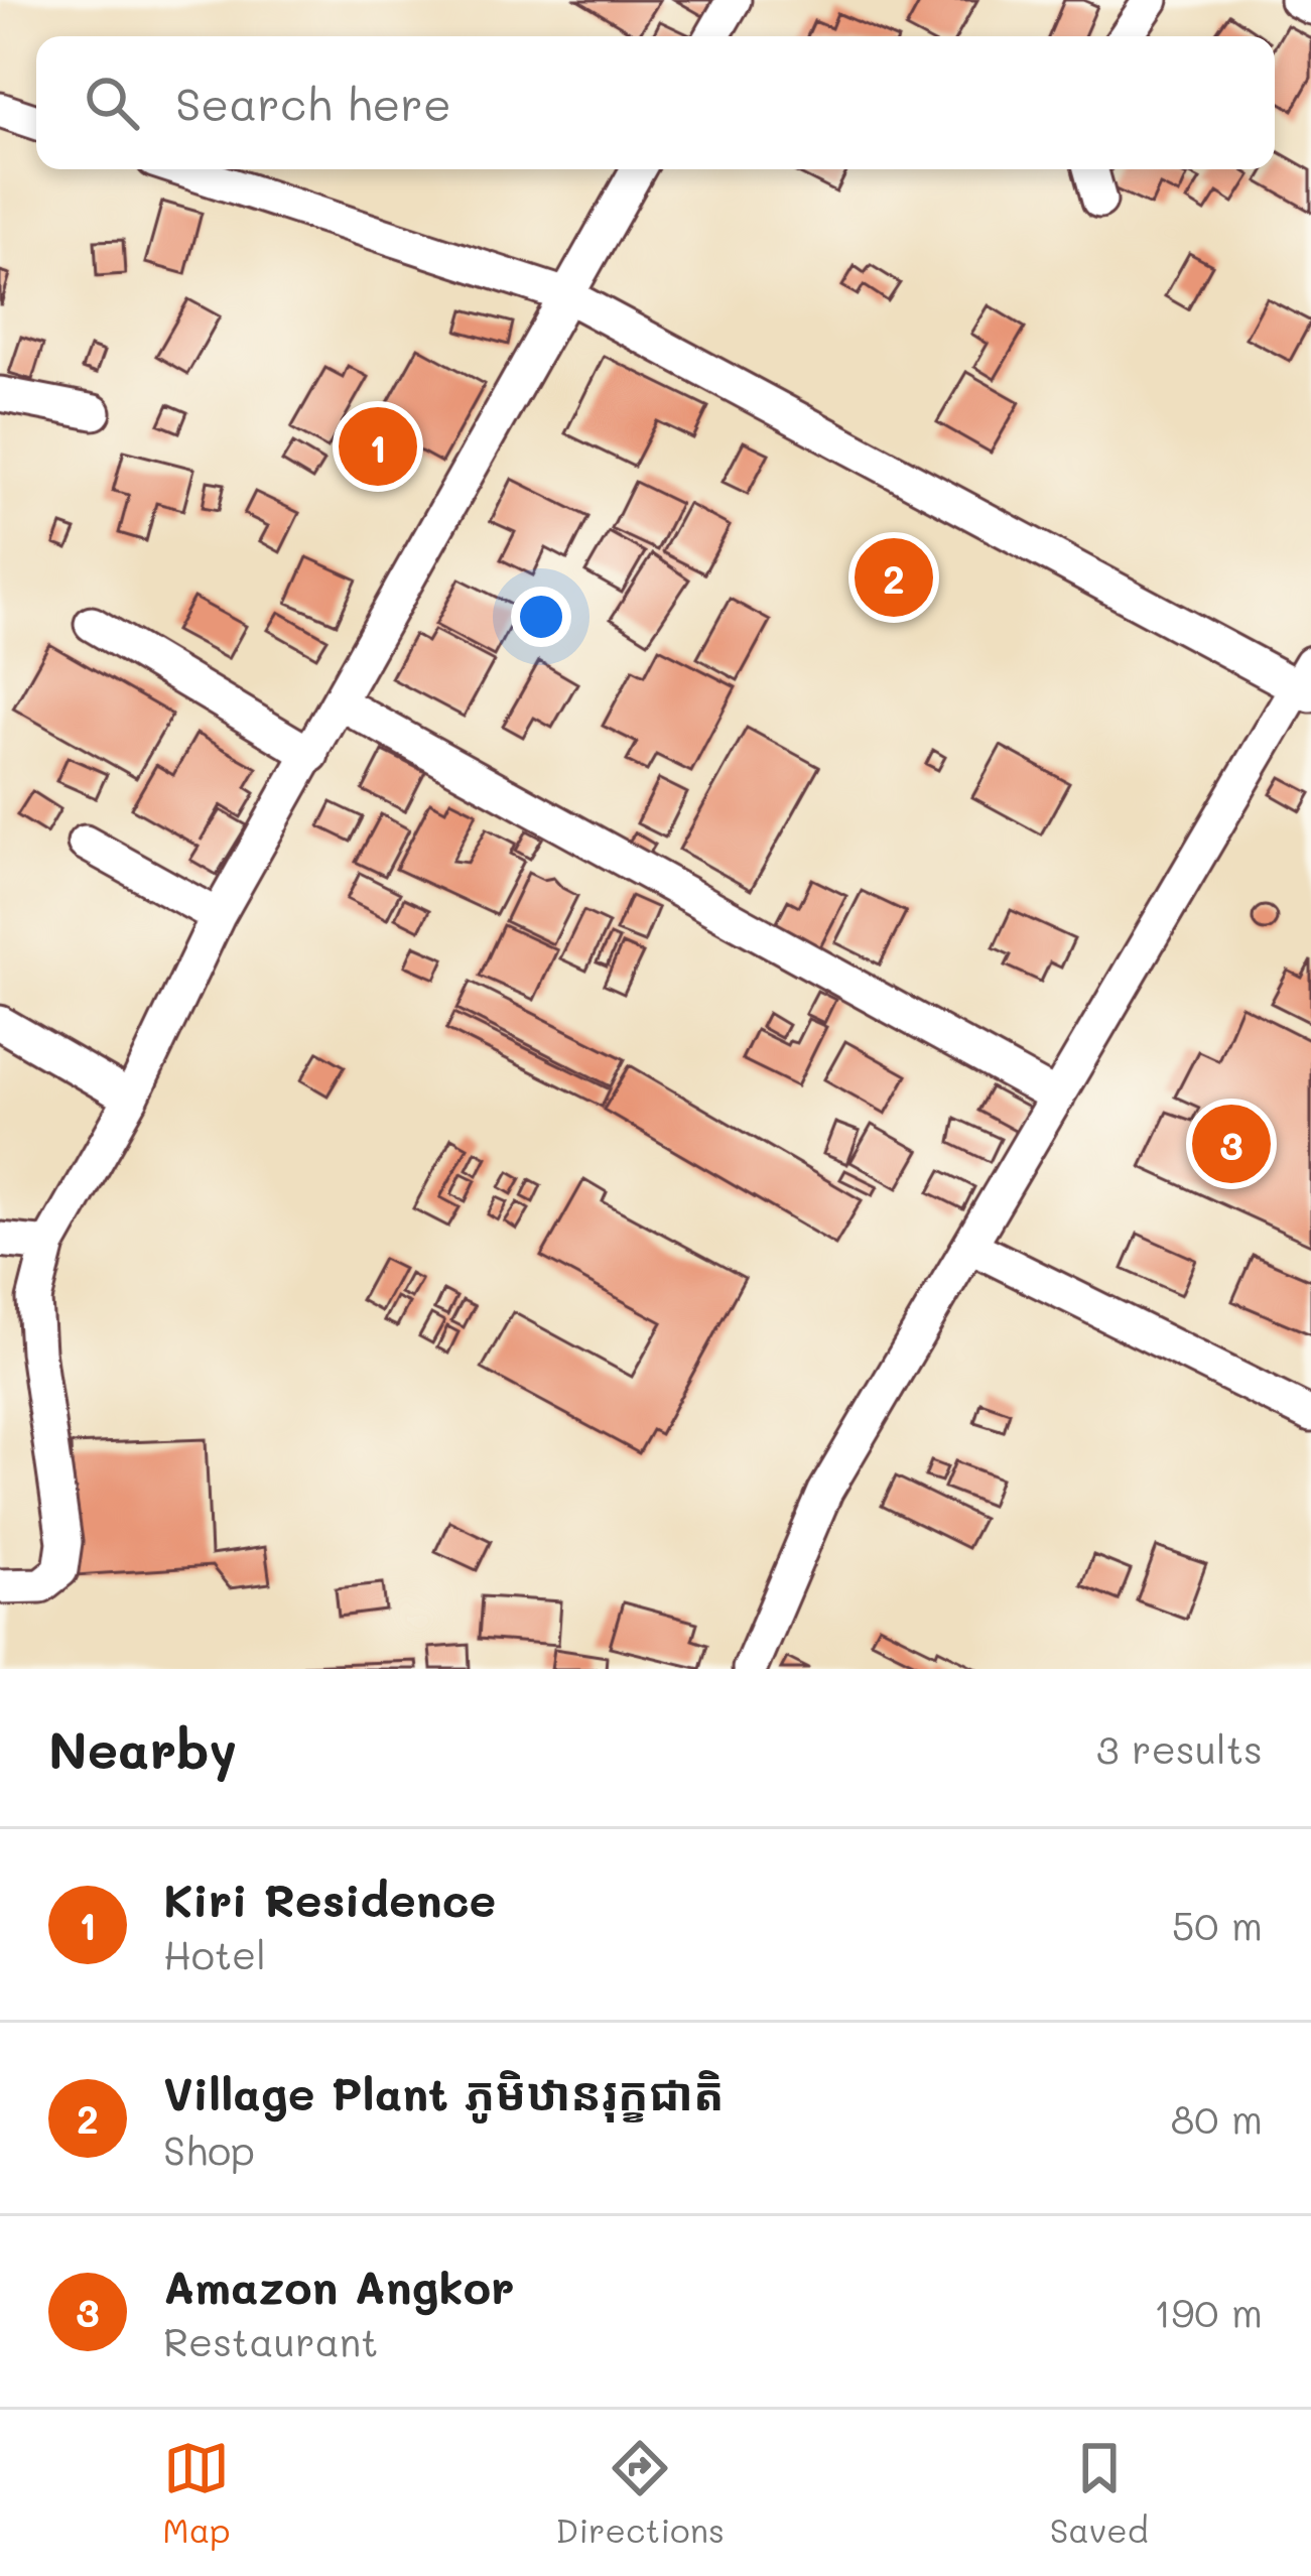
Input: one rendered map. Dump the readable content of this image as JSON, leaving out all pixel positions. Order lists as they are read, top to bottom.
{
  "page": {
    "search": "Search here",
    "pins": ["1", "2", "3"],
    "heading": ["Nearby", "3 results"],
    "list": [
      {
        "mark": "1",
        "name": "Kiri Residence",
        "note": "Hotel",
        "value": "50 m"
      },
      {
        "mark": "2",
        "name": "Village Plant ភូមិឋានរុក្ខជាតិ",
        "note": "Shop",
        "value": "80 m"
      },
      {
        "mark": "3",
        "name": "Amazon Angkor",
        "note": "Restaurant",
        "value": "190 m"
      }
    ],
    "nav": ["Map", "Directions", "Saved"]
  }
}
